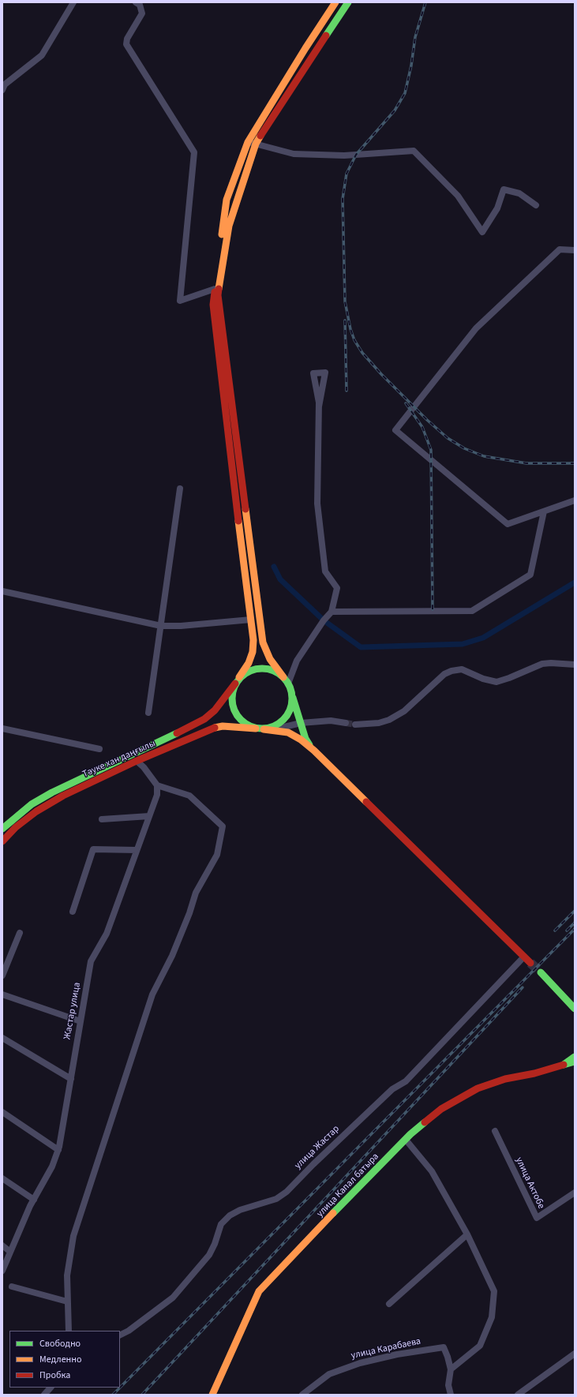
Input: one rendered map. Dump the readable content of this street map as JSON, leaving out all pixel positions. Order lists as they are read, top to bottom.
{
  "streets": {
    "main road": ["Тәуке хан даңғылы", "улица Капал батыра"],
    "street": [
      "Жастар улица",
      "улица Жастар",
      "улица Актобе",
      "улица Карабаева"
    ]
  },
  "legend": ["Свободно", "Медленно", "Пробка"]
}
